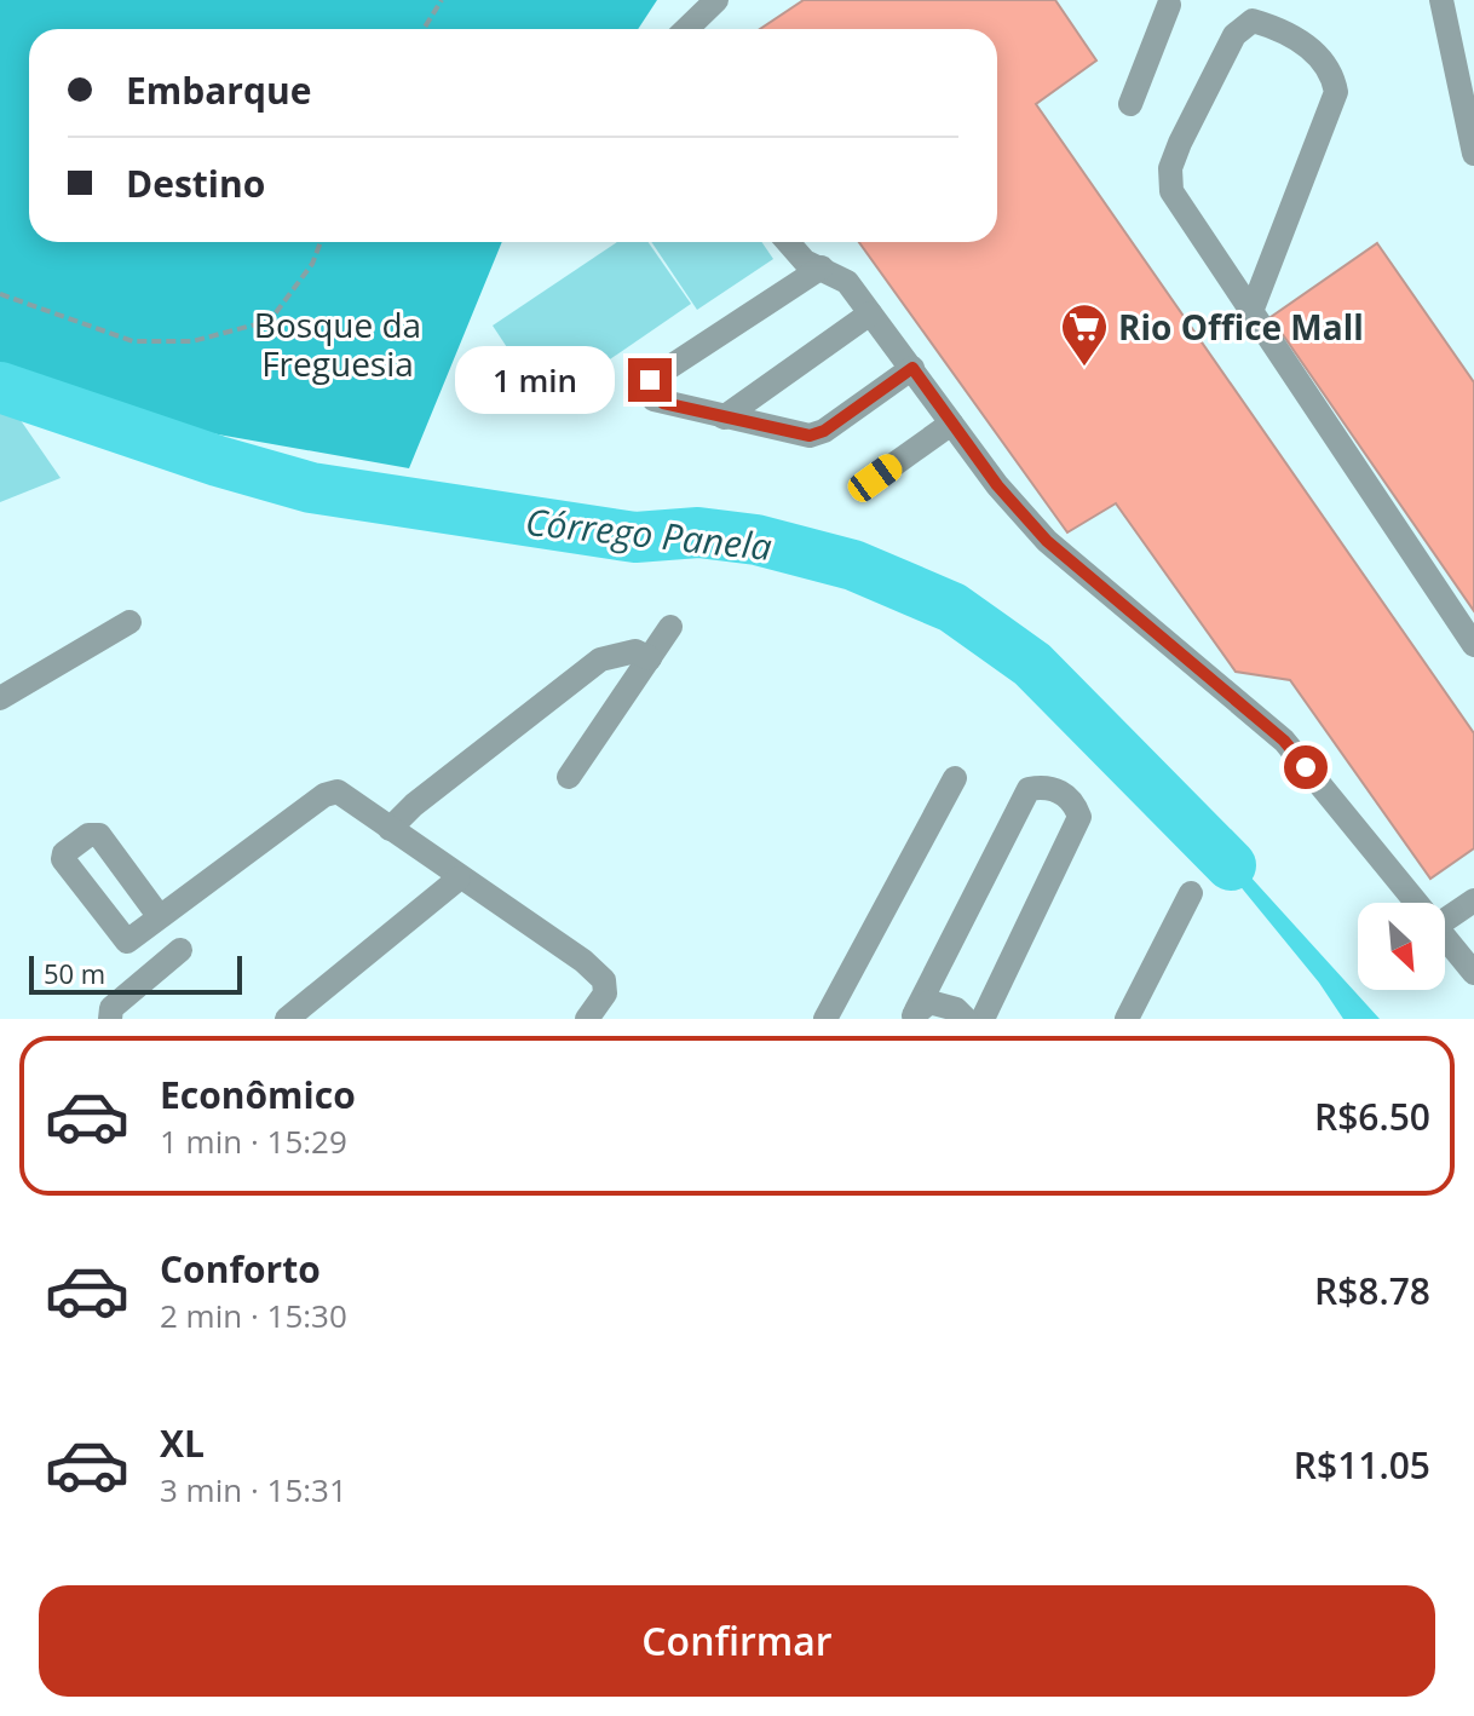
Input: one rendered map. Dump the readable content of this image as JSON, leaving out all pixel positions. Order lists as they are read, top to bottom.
{
  "water": ["Córrego Panela"],
  "parks": ["Bosque da Freguesia"],
  "places": {
    "supermarket": ["Rio Office Mall"]
  },
  "scale_bar": "50 m",
  "north": "bottom right",
  "page": {
    "banner": ["Embarque", "Destino"],
    "bubble": "1 min",
    "scale": "50 m",
    "list": [
      {
        "name": "Econômico",
        "note": "1 min · 15:29",
        "value": "R$6.50"
      },
      {
        "name": "Conforto",
        "note": "2 min · 15:30",
        "value": "R$8.78"
      },
      {
        "name": "XL",
        "note": "3 min · 15:31",
        "value": "R$11.05"
      }
    ],
    "buttons": "Confirmar"
  }
}
